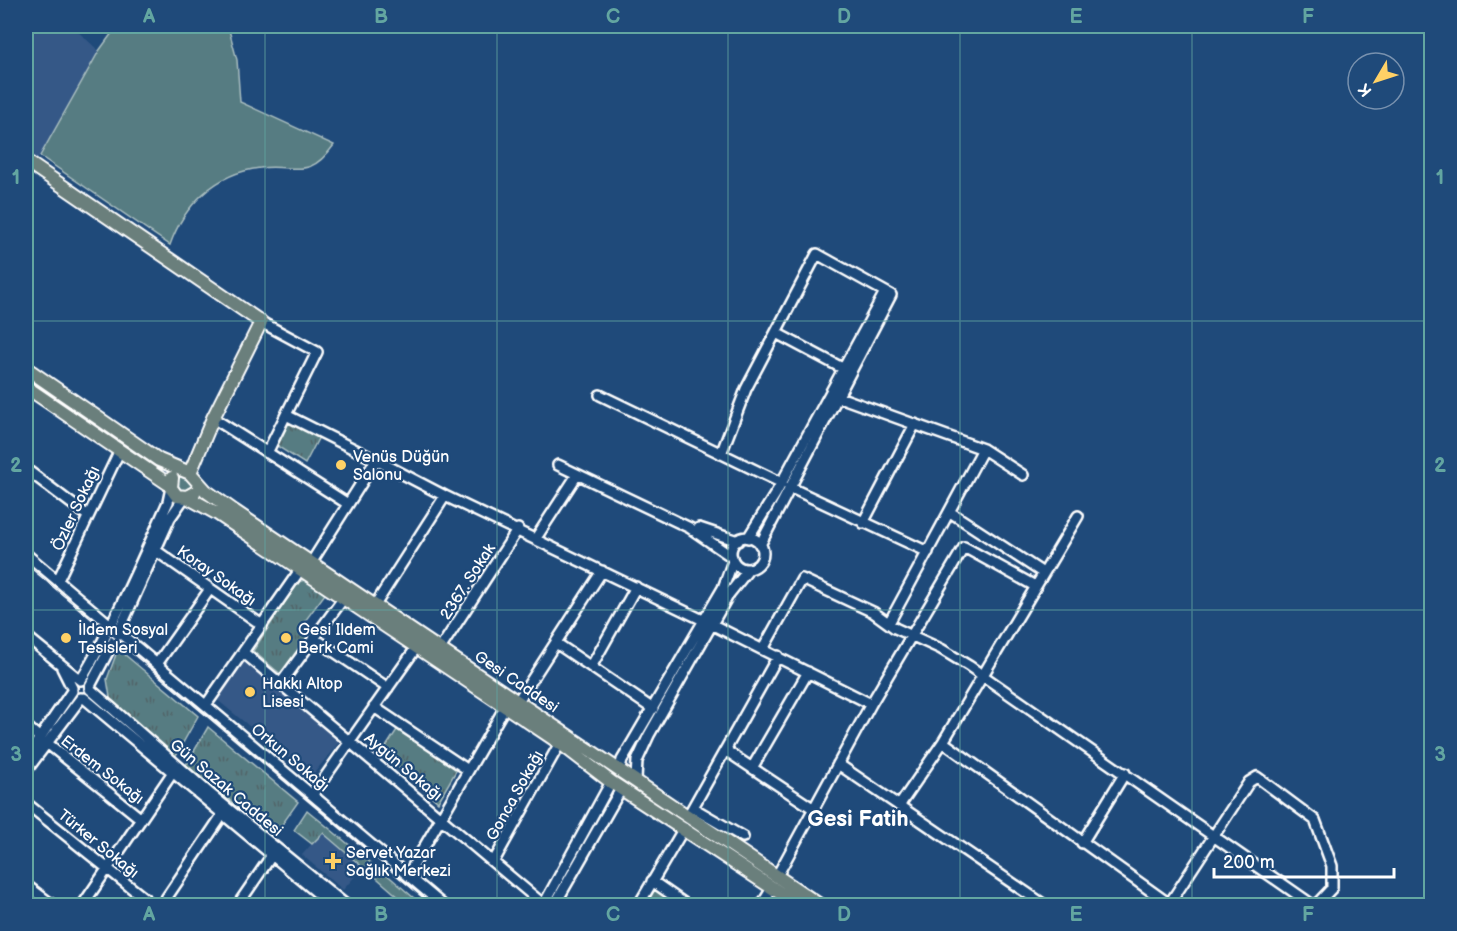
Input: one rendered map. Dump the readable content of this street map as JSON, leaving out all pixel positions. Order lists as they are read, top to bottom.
{
  "streets": {
    "main road": ["Gesi Caddesi"],
    "street": [
      "Özler Sokağı",
      "Koray Sokağı",
      "2367. Sokak",
      "Orkun Sokağı",
      "Aygün Sokağı",
      "Erdem Sokağı",
      "Gün Sazak Caddesi",
      "Gonca Sokağı",
      "Türker Sokağı"
    ]
  },
  "crossings": [
    ["Özler Sokağı", "Orkun Sokağı"],
    ["2367. Sokak", "Gesi Caddesi"],
    ["Gesi Caddesi", "Gonca Sokağı"],
    ["Aygün Sokağı", "Gonca Sokağı"]
  ],
  "districts": ["Gesi Fatih"],
  "places": {
    "other": [
      "Venüs Düğün Salonu",
      "İldem Sosyal Tesisleri",
      "Gesi Ildem Berk Cami",
      "Hakkı Altop Lisesi"
    ],
    "health": ["Servet Yazar Sağlık Merkezi"]
  },
  "scale_bar": "200 m",
  "north": "bottom left",
  "grid": {
    "columns": [
      "A",
      "B",
      "C",
      "D",
      "E",
      "F"
    ],
    "rows": ["1", "2", "3"]
  }
}
